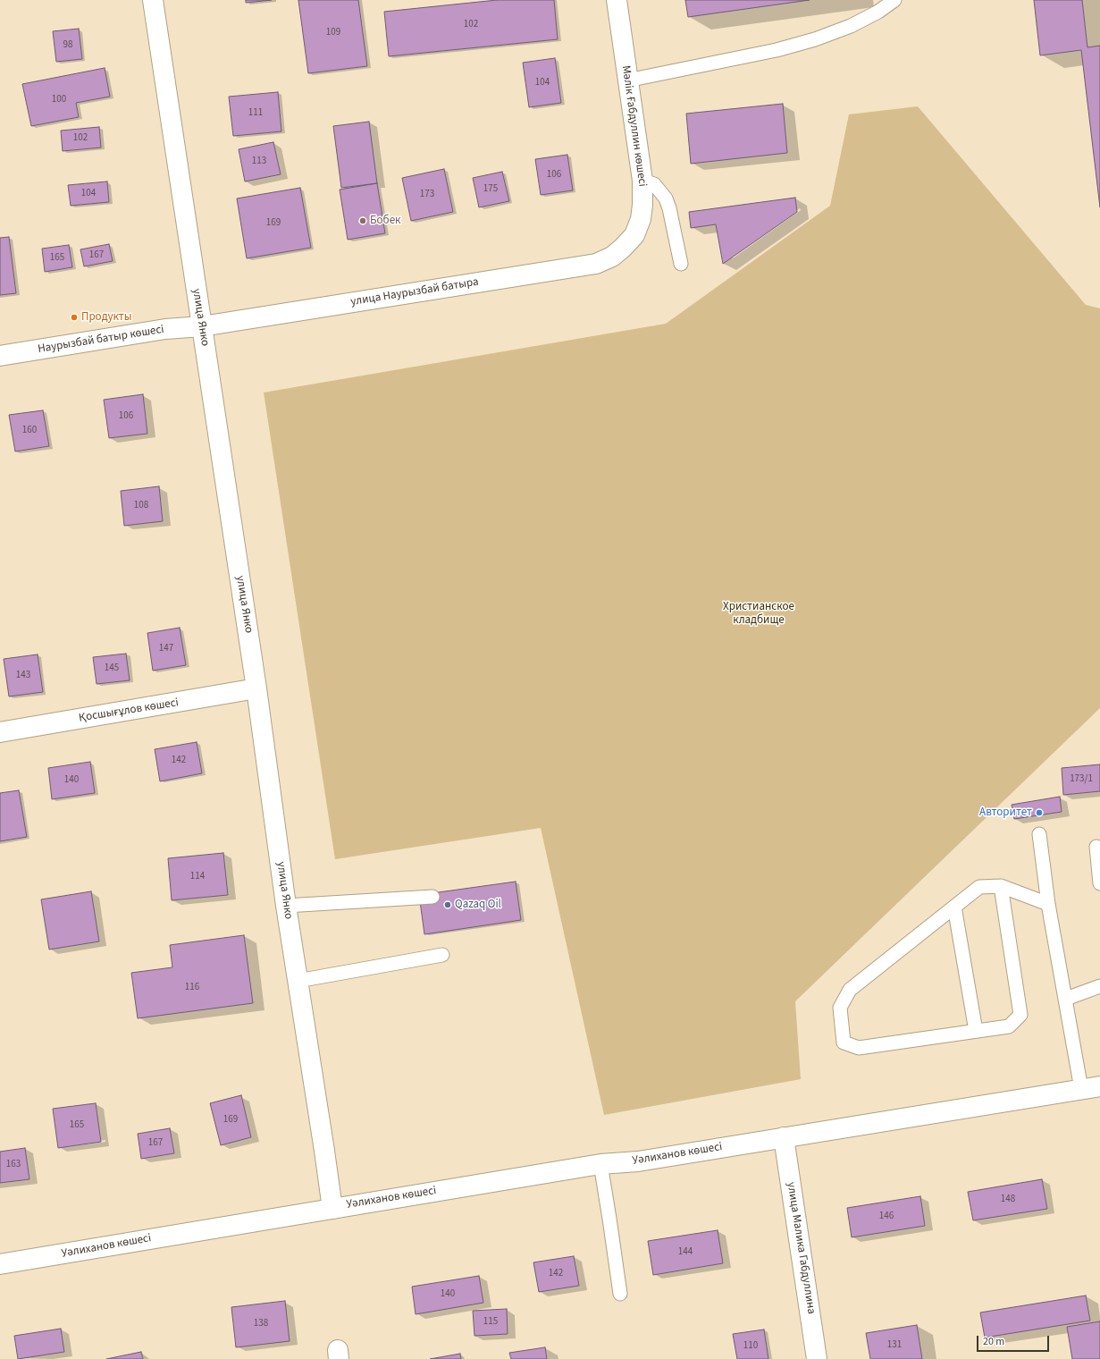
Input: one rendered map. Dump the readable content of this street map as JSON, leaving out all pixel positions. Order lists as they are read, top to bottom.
{
  "streets": {
    "main road": [
      "Мәлік Ғабдуллин көшесі",
      "улица Наурызбай батыра",
      "улица Янко",
      "Наурызбай батыр көшесі",
      "Қосшығұлов көшесі",
      "Уәлиханов көшесі",
      "улица Малика Габдуллина"
    ]
  },
  "crossings": [
    ["Мәлік Ғабдуллин көшесі", "улица Наурызбай батыра"],
    ["улица Наурызбай батыра", "улица Янко"],
    ["улица Наурызбай батыра", "Наурызбай батыр көшесі"],
    ["улица Янко", "Наурызбай батыр көшесі"],
    ["улица Янко", "Қосшығұлов көшесі"],
    ["улица Янко", "Уәлиханов көшесі"],
    ["Уәлиханов көшесі", "улица Малика Габдуллина"]
  ],
  "parks": ["Христианское кладбище"],
  "places": [
    "Бобек",
    "Продукты",
    "Авторитет",
    "Qazaq Oil"
  ],
  "house_numbers": [
    "102",
    "109",
    "98",
    "104",
    "100",
    "111",
    "102",
    "113",
    "106",
    "175",
    "104",
    "173",
    "169",
    "167",
    "165",
    "106",
    "160",
    "108",
    "147",
    "145",
    "143",
    "142",
    "173/1",
    "140",
    "114",
    "116",
    "169",
    "165",
    "167",
    "163",
    "148",
    "146",
    "144",
    "142",
    "140",
    "115",
    "138",
    "131",
    "110"
  ],
  "scale_bar": "20 m"
}
